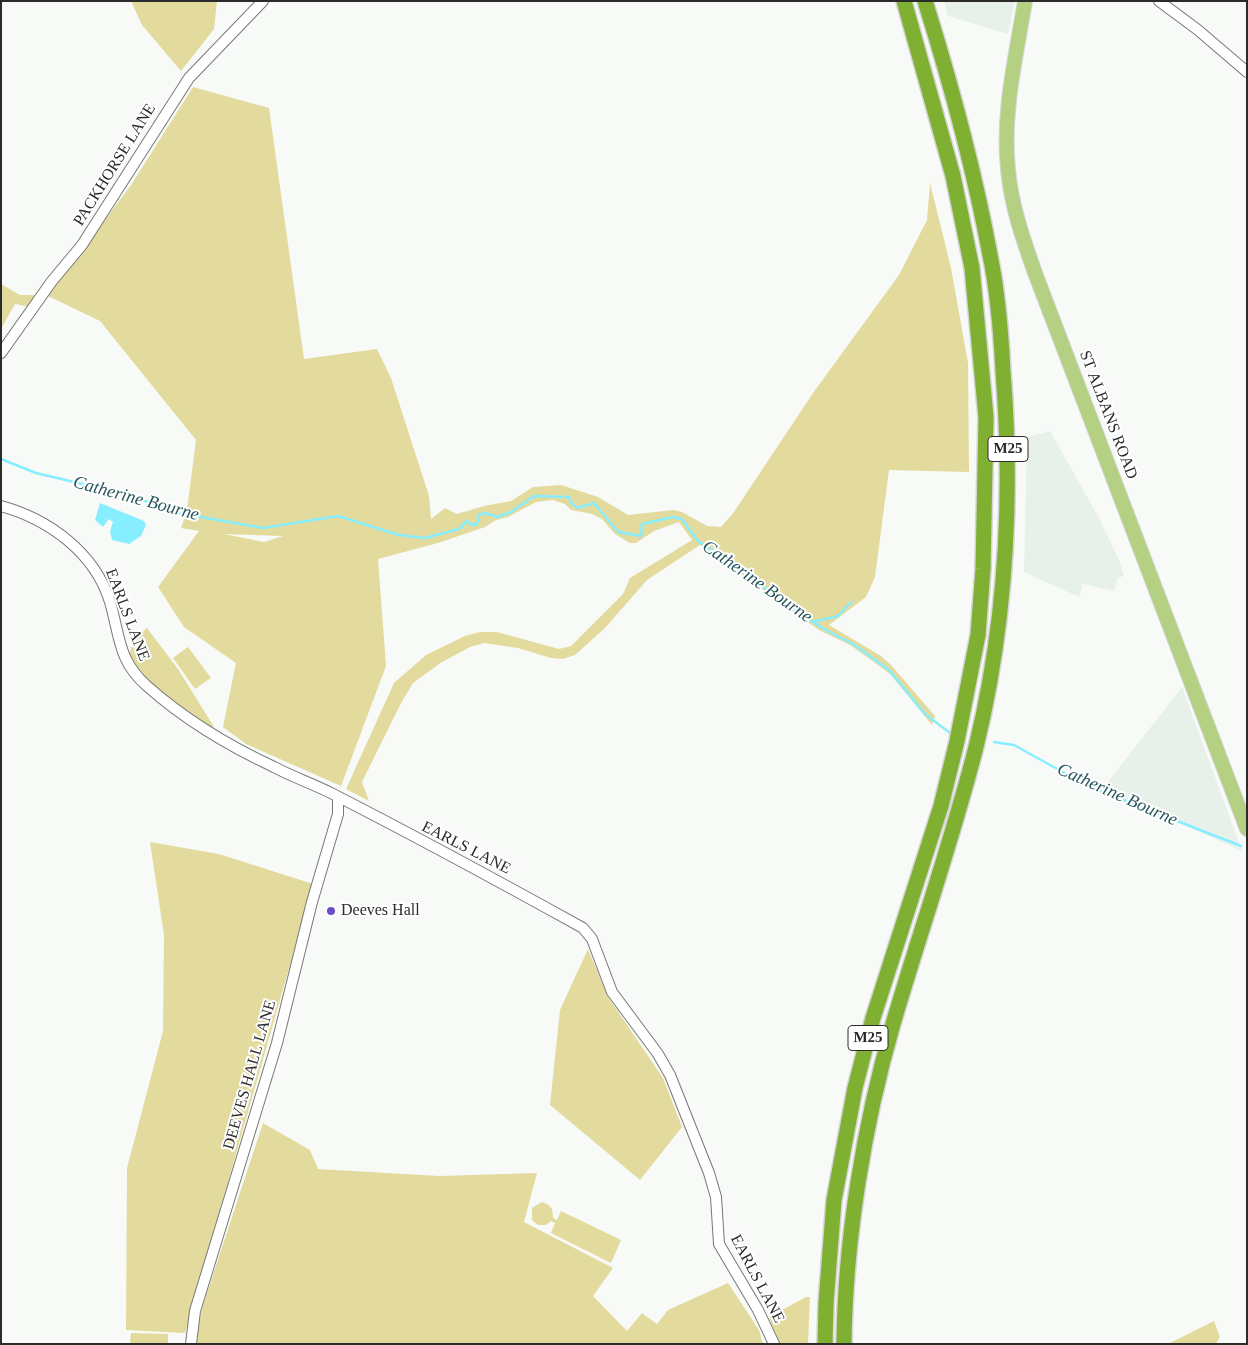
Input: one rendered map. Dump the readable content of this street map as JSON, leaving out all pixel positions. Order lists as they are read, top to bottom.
{
  "streets": {
    "highway": ["M25"],
    "main road": ["ST ALBANS ROAD"],
    "street": ["PACKHORSE LANE", "EARLS LANE", "DEEVES HALL LANE"]
  },
  "crossings": [
    ["EARLS LANE", "DEEVES HALL LANE"]
  ],
  "water": ["Catherine Bourne"],
  "places": ["Deeves Hall"]
}
